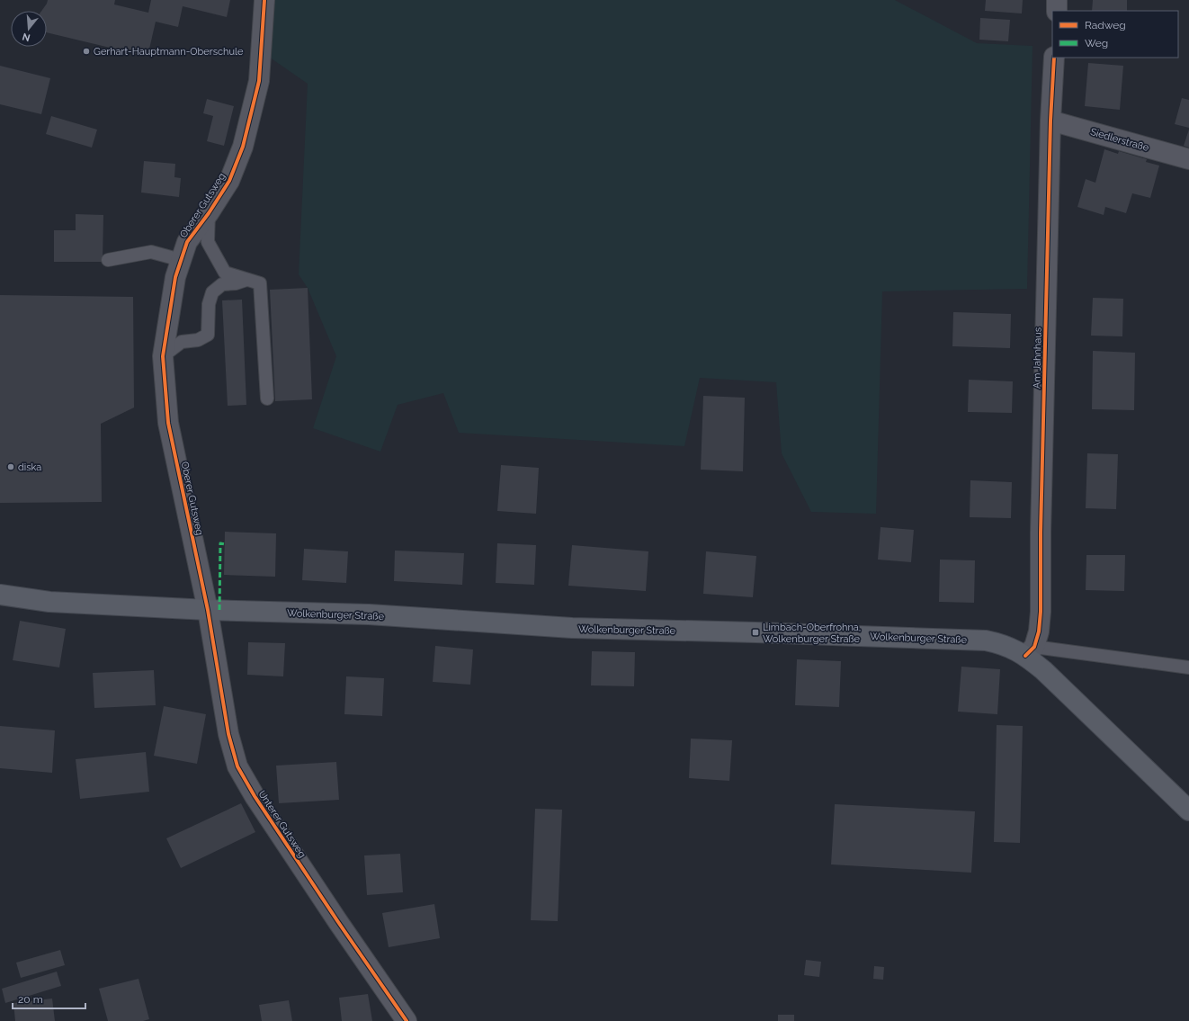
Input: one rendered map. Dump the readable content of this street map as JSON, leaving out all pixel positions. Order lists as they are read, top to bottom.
{
  "streets": {
    "main road": ["Wolkenburger Straße"],
    "street": [
      "Siedlerstraße",
      "Oberer Gutsweg",
      "Am Jahnhaus",
      "Unterer Gutsweg"
    ]
  },
  "crossings": [
    ["Siedlerstraße", "Am Jahnhaus"],
    ["Oberer Gutsweg", "Wolkenburger Straße"],
    ["Oberer Gutsweg", "Unterer Gutsweg"],
    ["Am Jahnhaus", "Wolkenburger Straße"],
    ["Wolkenburger Straße", "Unterer Gutsweg"]
  ],
  "places": {
    "other": ["Gerhart-Hauptmann-Oberschule", "diska"],
    "transit": ["Limbach-Oberfrohna, Wolkenburger Straße"]
  },
  "legend": ["Radweg", "Weg"],
  "scale_bar": "20 m",
  "north": "bottom"
}
